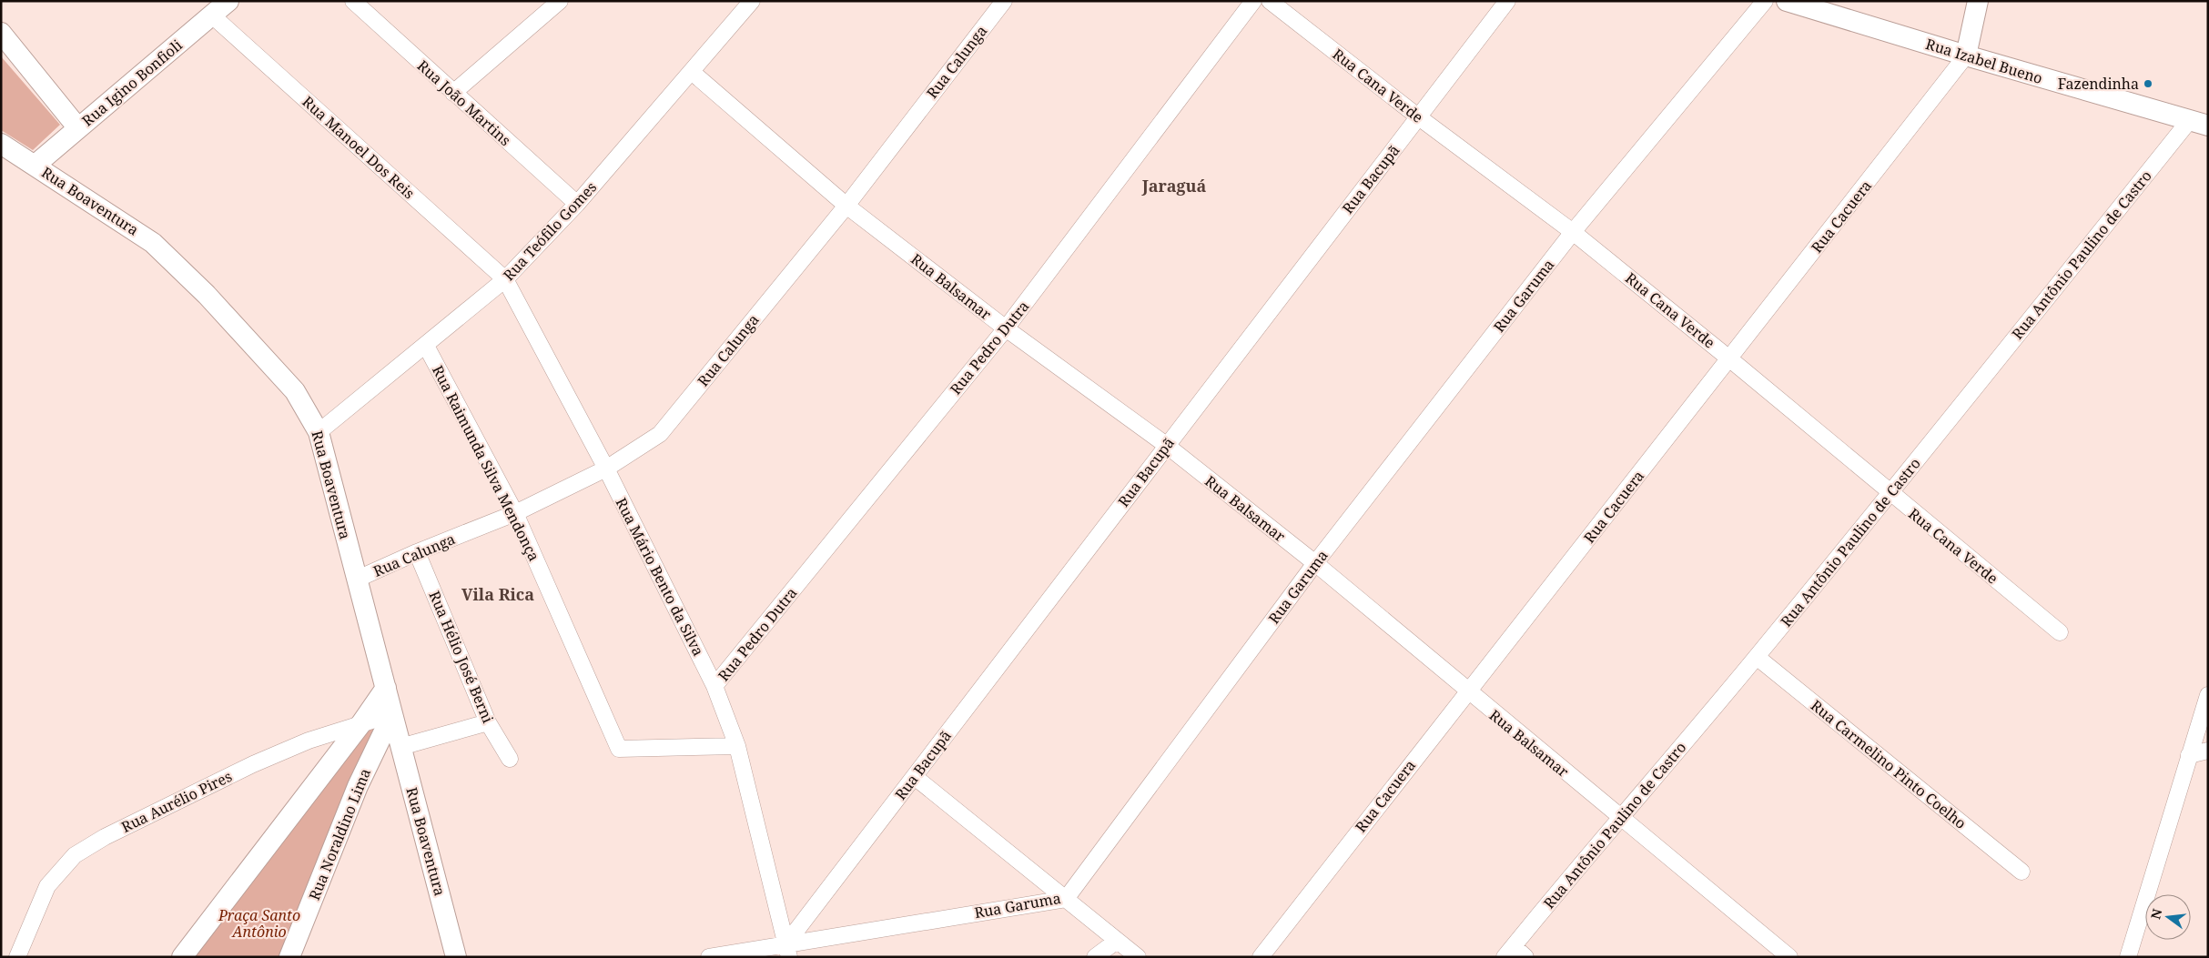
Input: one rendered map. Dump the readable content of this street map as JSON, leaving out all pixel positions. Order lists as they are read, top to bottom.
{
  "streets": {
    "street": [
      "Rua Izabel Bueno",
      "Rua Calunga",
      "Rua Igino Bonfioli",
      "Rua Cana Verde",
      "Rua João Martins",
      "Rua Manoel Dos Reis",
      "Rua Bacupã",
      "Rua Boaventura",
      "Rua Cacuera",
      "Rua Teófilo Gomes",
      "Rua Antônio Paulino de Castro",
      "Rua Balsamar",
      "Rua Garuma",
      "Rua Pedro Dutra",
      "Rua Raimunda Silva Mendonça",
      "Rua Mário Bento da Silva",
      "Rua Hélio José Berni",
      "Rua Carmelino Pinto Coelho",
      "Rua Aurélio Pires",
      "Rua Noraldino Lima"
    ]
  },
  "crossings": [
    ["Rua Izabel Bueno", "Rua Cacuera"],
    ["Rua Izabel Bueno", "Rua Antônio Paulino de Castro"],
    ["Rua Calunga", "Rua Boaventura"],
    ["Rua Calunga", "Rua Balsamar"],
    ["Rua Calunga", "Rua Raimunda Silva Mendonça"],
    ["Rua Calunga", "Rua Mário Bento da Silva"],
    ["Rua Calunga", "Rua Hélio José Berni"],
    ["Rua Igino Bonfioli", "Rua Manoel Dos Reis"],
    ["Rua Igino Bonfioli", "Rua Boaventura"],
    ["Rua Cana Verde", "Rua Bacupã"],
    ["Rua Cana Verde", "Rua Cacuera"],
    ["Rua Cana Verde", "Rua Antônio Paulino de Castro"],
    ["Rua Cana Verde", "Rua Garuma"],
    ["Rua João Martins", "Rua Teófilo Gomes"],
    ["Rua Manoel Dos Reis", "Rua Teófilo Gomes"],
    ["Rua Manoel Dos Reis", "Rua Mário Bento da Silva"],
    ["Rua Bacupã", "Rua Balsamar"],
    ["Rua Bacupã", "Rua Garuma"],
    ["Rua Bacupã", "Rua Mário Bento da Silva"],
    ["Rua Boaventura", "Rua Teófilo Gomes"],
    ["Rua Boaventura", "Rua Aurélio Pires"],
    ["Rua Boaventura", "Rua Noraldino Lima"],
    ["Rua Cacuera", "Rua Balsamar"],
    ["Rua Teófilo Gomes", "Rua Balsamar"],
    ["Rua Teófilo Gomes", "Rua Raimunda Silva Mendonça"],
    ["Rua Teófilo Gomes", "Rua Mário Bento da Silva"],
    ["Rua Antônio Paulino de Castro", "Rua Balsamar"],
    ["Rua Antônio Paulino de Castro", "Rua Carmelino Pinto Coelho"],
    ["Rua Balsamar", "Rua Garuma"],
    ["Rua Balsamar", "Rua Pedro Dutra"],
    ["Rua Garuma", "Rua Mário Bento da Silva"],
    ["Rua Pedro Dutra", "Rua Mário Bento da Silva"],
    ["Rua Raimunda Silva Mendonça", "Rua Mário Bento da Silva"],
    ["Rua Aurélio Pires", "Rua Noraldino Lima"]
  ],
  "districts": ["Jaraguá", "Vila Rica"],
  "parks": ["Praça Santo Antônio"],
  "places": ["Fazendinha"],
  "north": "left"
}
